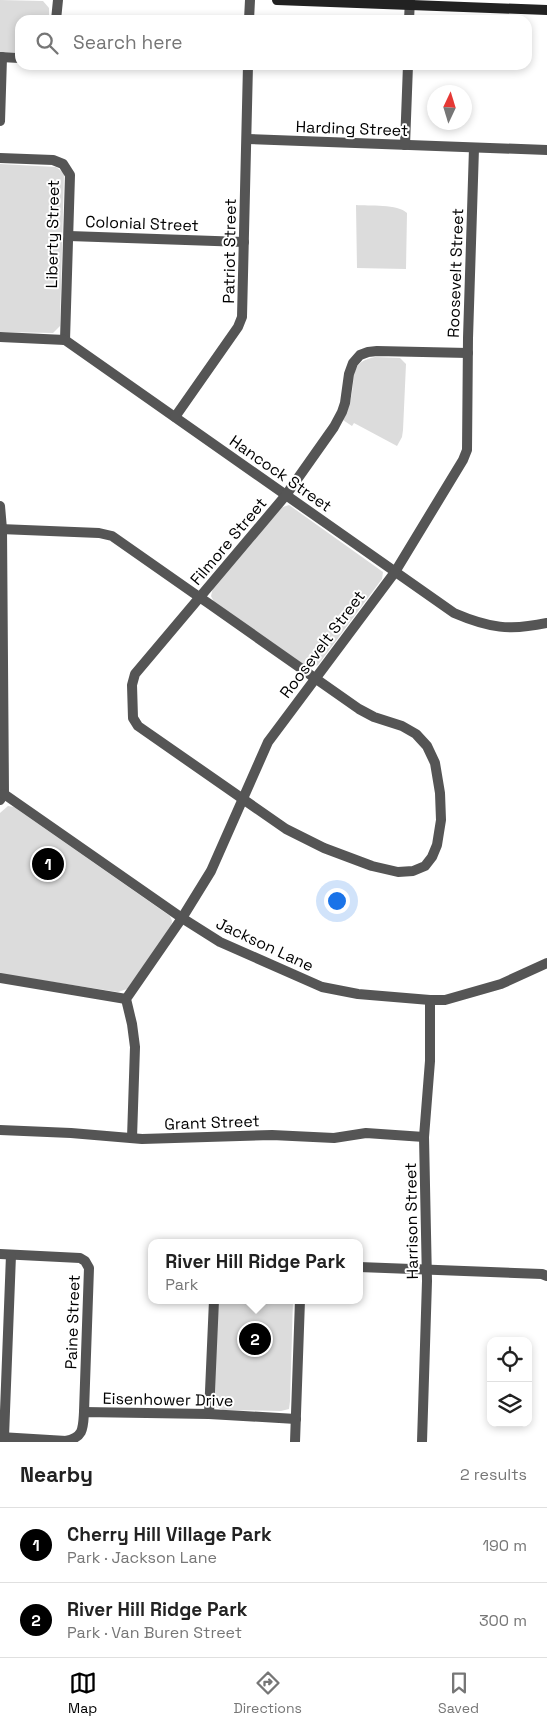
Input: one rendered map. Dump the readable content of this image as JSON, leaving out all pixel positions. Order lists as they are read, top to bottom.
{
  "streets": {
    "street": [
      "Harding Street",
      "Colonial Street",
      "Liberty Street",
      "Patriot Street",
      "Roosevelt Street",
      "Hancock Street",
      "Filmore Street",
      "Jackson Lane",
      "Grant Street",
      "Harrison Street",
      "Paine Street",
      "Eisenhower Drive"
    ]
  },
  "crossings": [
    ["Harding Street", "Patriot Street"],
    ["Harding Street", "Roosevelt Street"],
    ["Colonial Street", "Liberty Street"],
    ["Colonial Street", "Patriot Street"],
    ["Liberty Street", "Hancock Street"],
    ["Patriot Street", "Hancock Street"],
    ["Roosevelt Street", "Hancock Street"],
    ["Roosevelt Street", "Filmore Street"],
    ["Roosevelt Street", "Jackson Lane"],
    ["Hancock Street", "Filmore Street"],
    ["Jackson Lane", "Harrison Street"],
    ["Grant Street", "Harrison Street"],
    ["Paine Street", "Eisenhower Drive"]
  ],
  "north": "top",
  "page": {
    "search": "Search here",
    "pins": ["1", "2"],
    "popup": ["River Hill Ridge Park", "Park"],
    "heading": ["Nearby", "2 results"],
    "list": [
      {
        "mark": "1",
        "name": "Cherry Hill Village Park",
        "note": "Park · Jackson Lane",
        "value": "190 m"
      },
      {
        "mark": "2",
        "name": "River Hill Ridge Park",
        "note": "Park · Van Buren Street",
        "value": "300 m"
      }
    ],
    "nav": ["Map", "Directions", "Saved"]
  }
}
